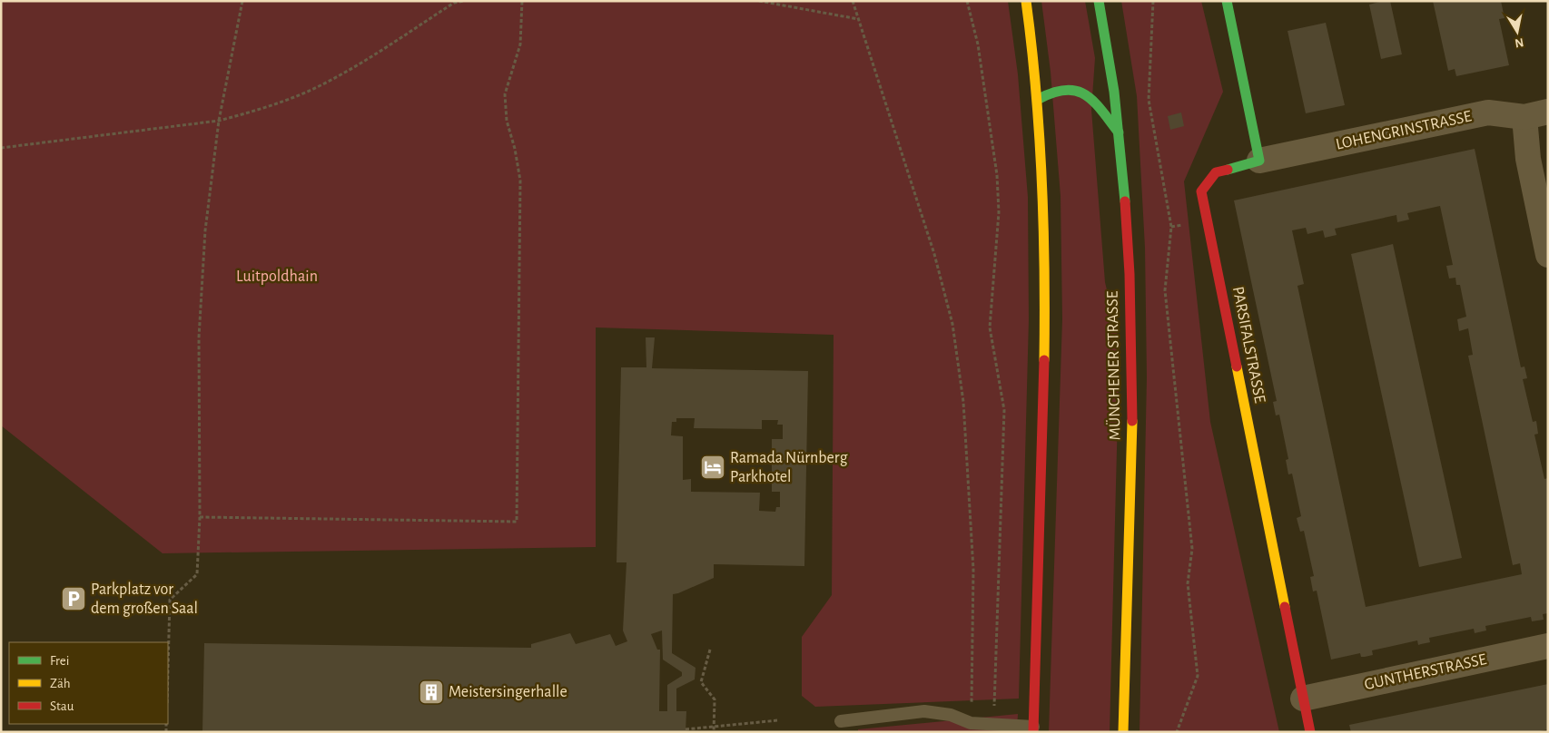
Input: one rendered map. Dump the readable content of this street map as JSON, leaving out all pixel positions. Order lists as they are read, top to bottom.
{
  "streets": {
    "main road": ["PARSIFALSTRASSE", "MÜNCHENER STRASSE"],
    "street": ["LOHENGRINSTRASSE", "GUNTHERSTRASSE"]
  },
  "crossings": [
    ["LOHENGRINSTRASSE", "PARSIFALSTRASSE"],
    ["PARSIFALSTRASSE", "GUNTHERSTRASSE"]
  ],
  "parks": ["Luitpoldhain"],
  "places": {
    "hotel": ["Ramada Nürnberg Parkhotel"],
    "parking": ["Parkplatz vor dem großen Saal"],
    "building": ["Meistersingerhalle"]
  },
  "legend": ["Frei", "Zäh", "Stau"],
  "north": "bottom"
}
